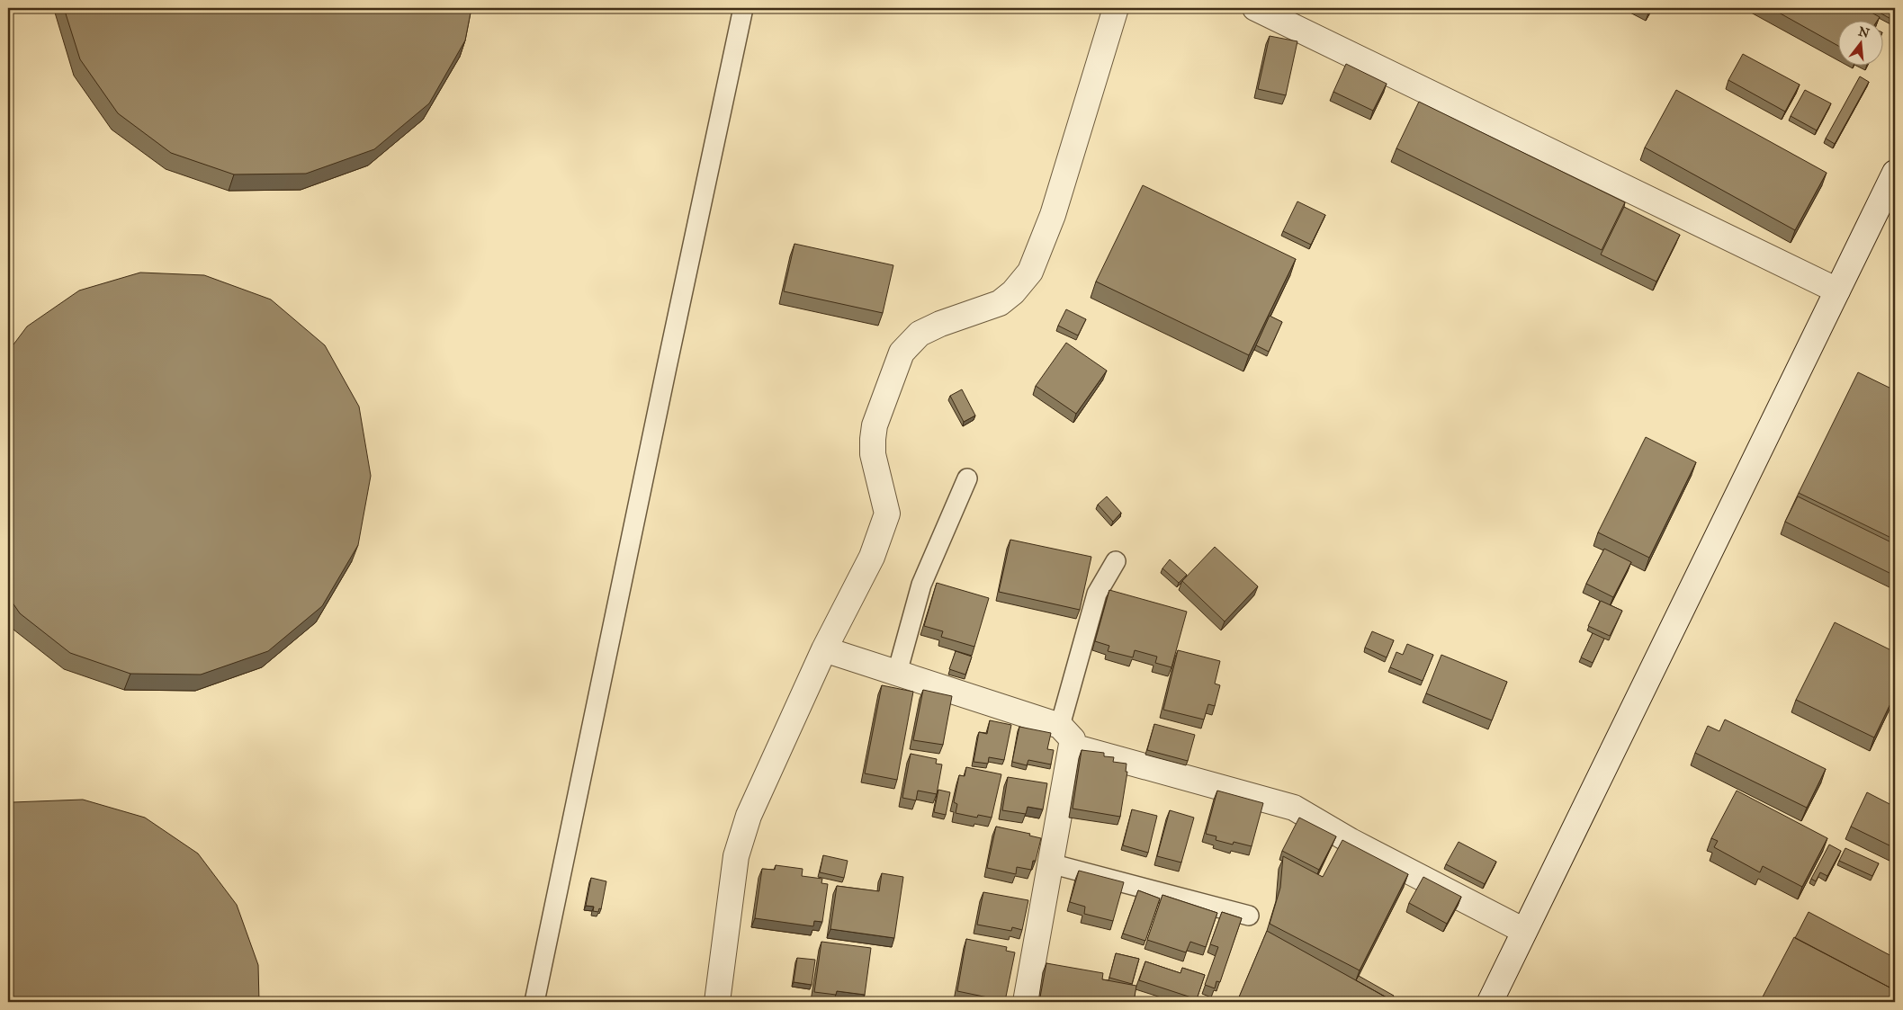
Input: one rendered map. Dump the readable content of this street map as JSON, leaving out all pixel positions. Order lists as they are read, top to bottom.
{
  "north": "top"
}
